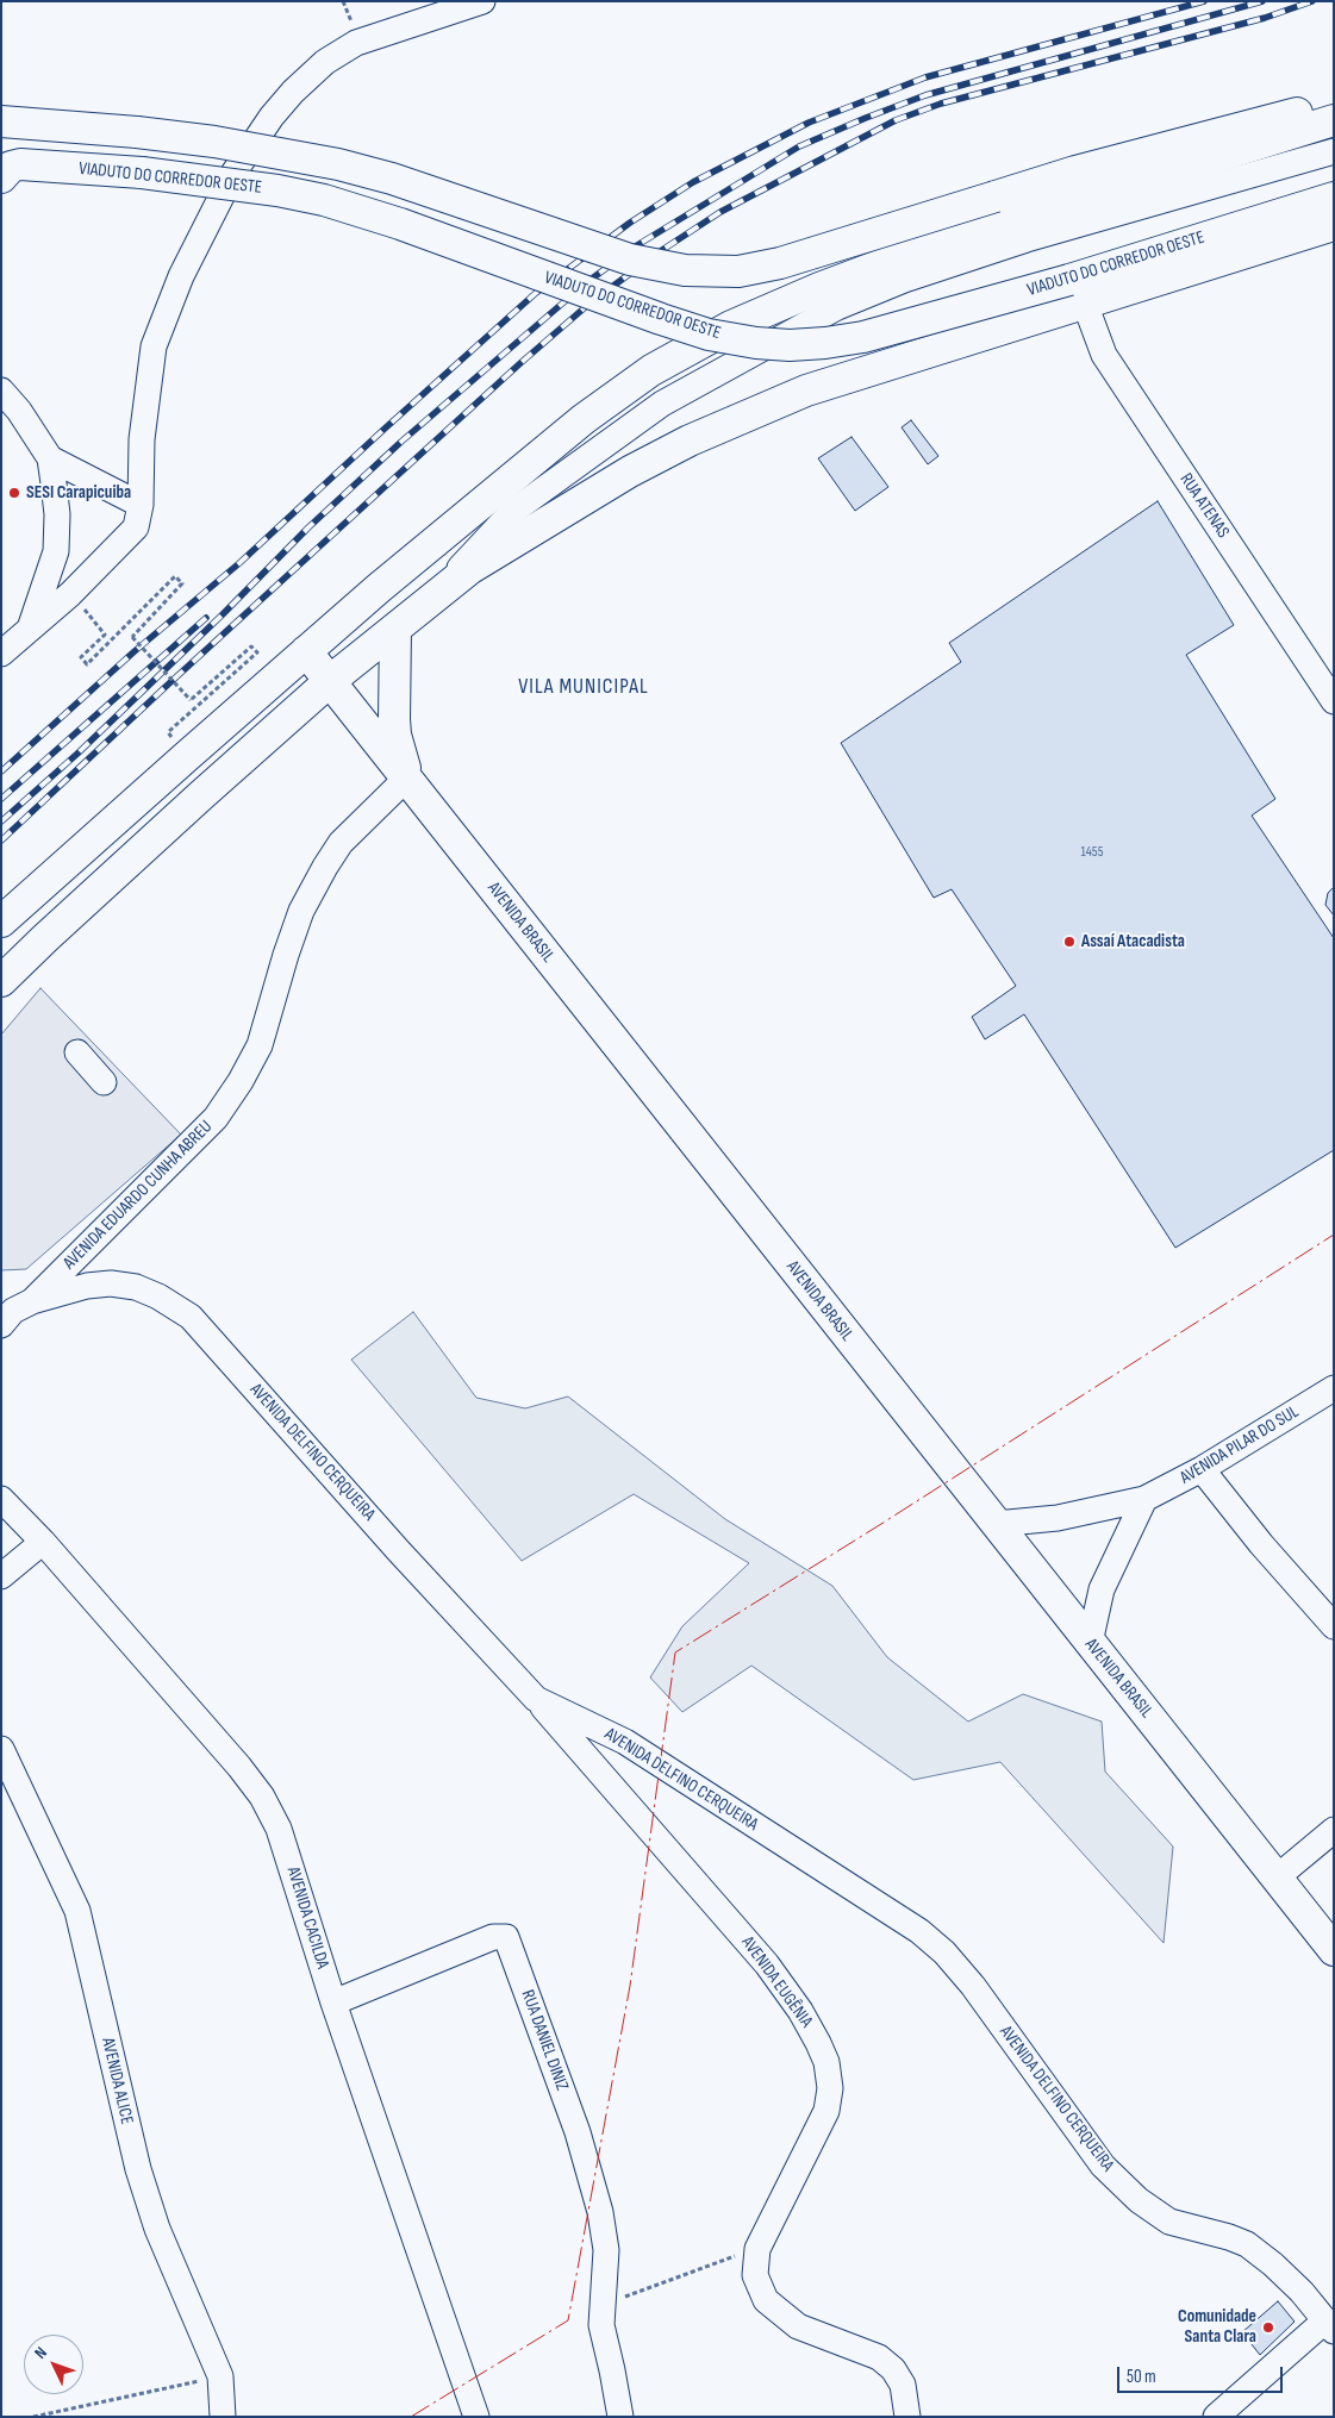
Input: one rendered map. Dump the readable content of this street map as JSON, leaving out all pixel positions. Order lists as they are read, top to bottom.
{
  "streets": {
    "main road": ["VIADUTO DO CORREDOR OESTE", "AVENIDA BRASIL"],
    "street": [
      "RUA ATENAS",
      "AVENIDA EDUARDO CUNHA ABREU",
      "AVENIDA PILAR DO SUL",
      "AVENIDA DELFINO CERQUEIRA",
      "AVENIDA CACILDA",
      "AVENIDA EUGÊNIA",
      "RUA DANIEL DINIZ",
      "AVENIDA ALICE"
    ]
  },
  "crossings": [
    ["VIADUTO DO CORREDOR OESTE", "RUA ATENAS"],
    ["AVENIDA BRASIL", "AVENIDA EDUARDO CUNHA ABREU"],
    ["AVENIDA BRASIL", "AVENIDA PILAR DO SUL"],
    ["AVENIDA EDUARDO CUNHA ABREU", "AVENIDA DELFINO CERQUEIRA"],
    ["AVENIDA DELFINO CERQUEIRA", "AVENIDA EUGÊNIA"],
    ["AVENIDA CACILDA", "RUA DANIEL DINIZ"]
  ],
  "districts": ["VILA MUNICIPAL"],
  "places": ["SESI Carapicuiba", "Assaí Atacadista", "Comunidade Santa Clara"],
  "house_numbers": ["1455"],
  "scale_bar": "50 m",
  "north": "top left"
}
